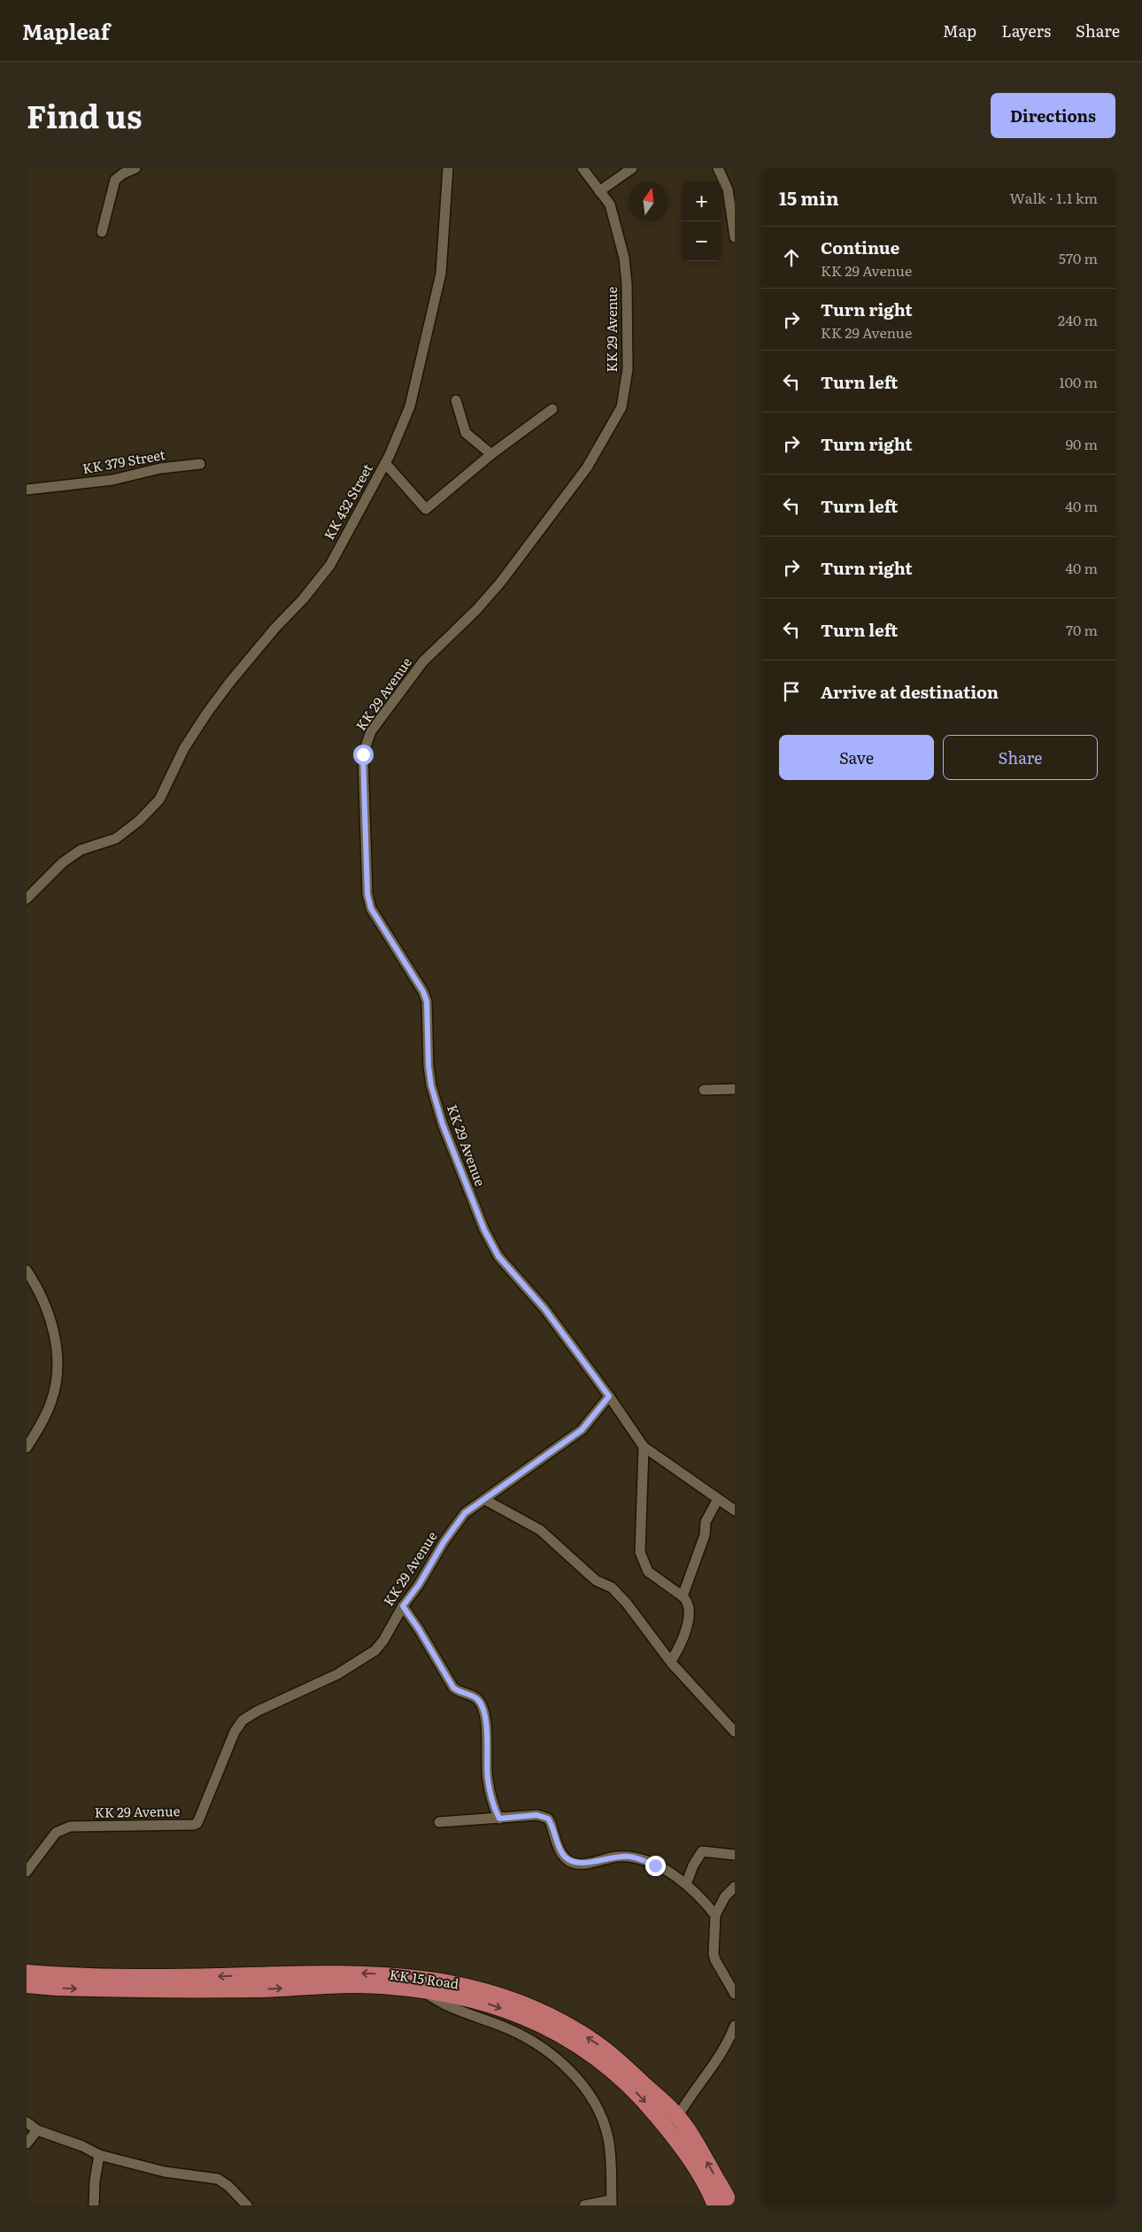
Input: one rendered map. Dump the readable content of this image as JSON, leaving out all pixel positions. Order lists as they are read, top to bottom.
{
  "streets": {
    "highway": ["KK 15 Road"],
    "street": ["KK 29 Avenue", "KK 379 Street", "KK 432 Street"]
  },
  "north": "top",
  "page": {
    "header": "Mapleaf",
    "nav": ["Map", "Layers", "Share"],
    "title": "Find us",
    "buttons": [
      "Directions",
      ["Save", "Share"]
    ],
    "heading": ["15 min", "Walk · 1.1 km"],
    "map_buttons": ["+", "−"],
    "list": [
      ["Continue", "KK 29 Avenue", "570 m"],
      ["Turn right", "KK 29 Avenue", "240 m"],
      ["Turn left", "100 m"],
      ["Turn right", "90 m"],
      ["Turn left", "40 m"],
      ["Turn right", "40 m"],
      ["Turn left", "70 m"],
      "Arrive at destination"
    ]
  }
}
